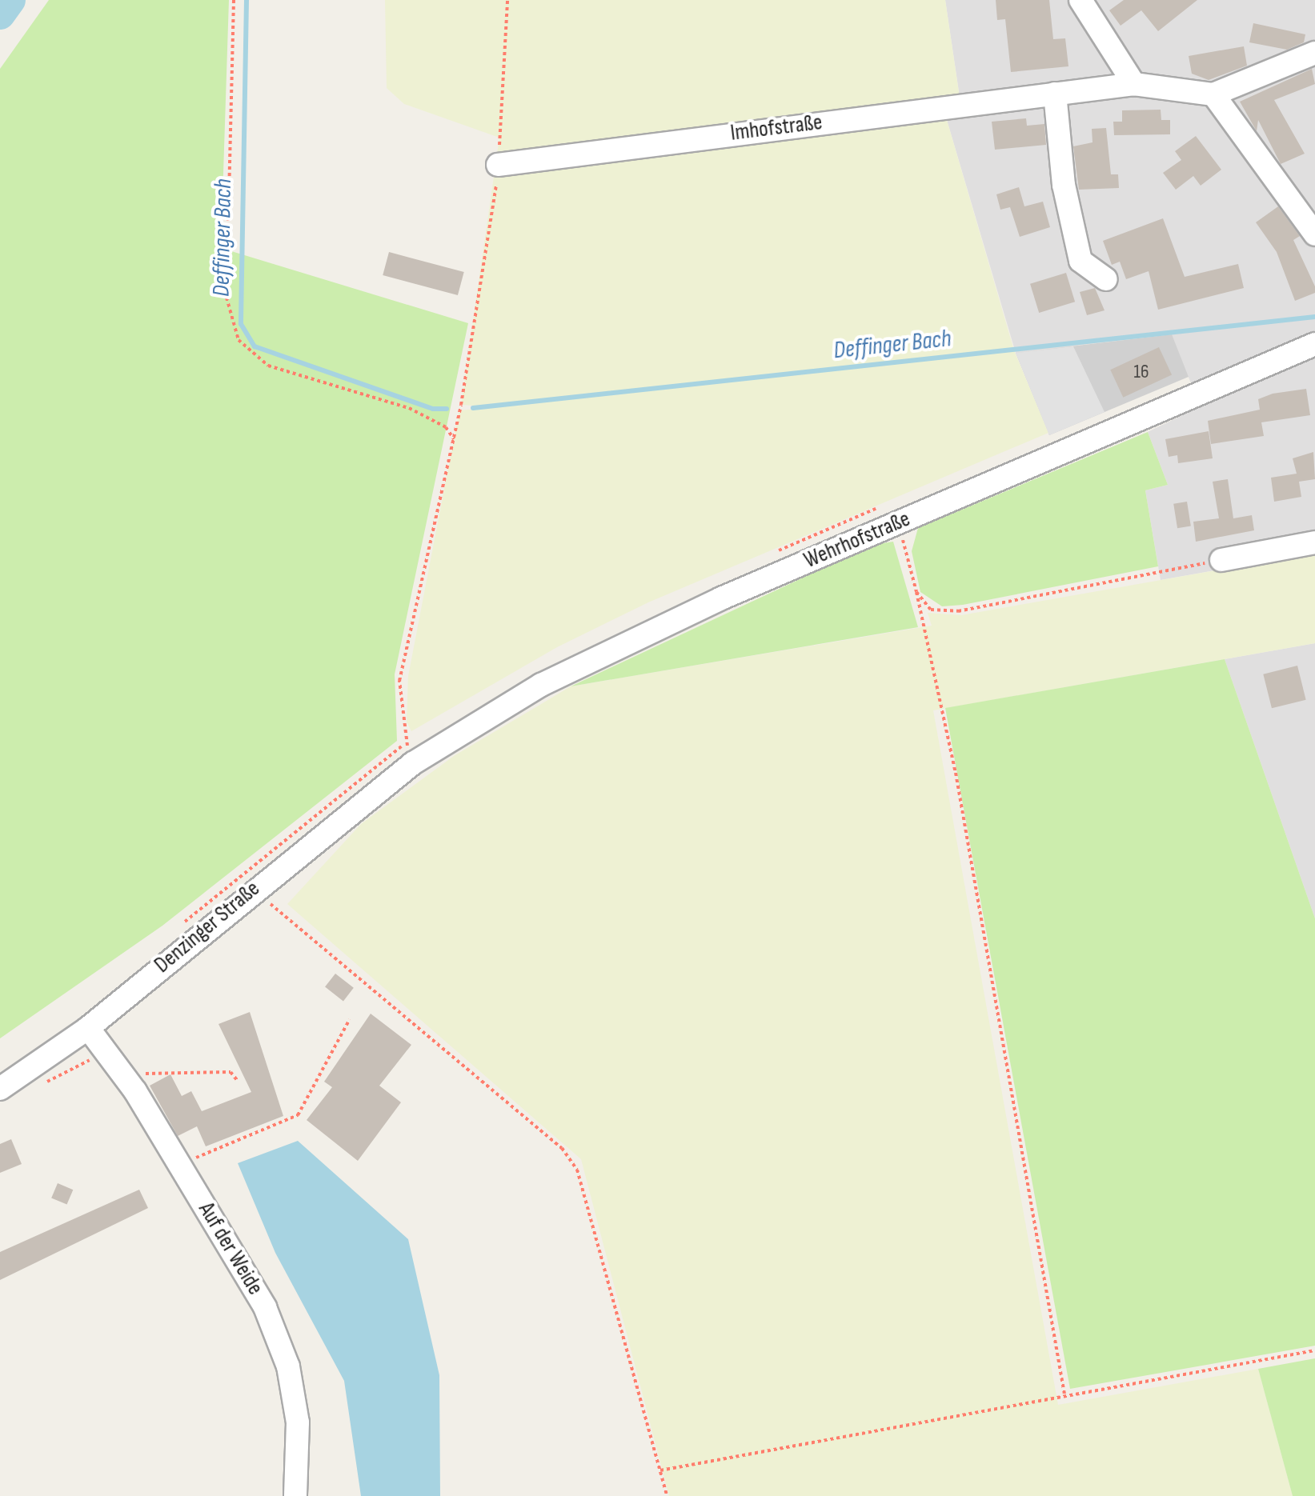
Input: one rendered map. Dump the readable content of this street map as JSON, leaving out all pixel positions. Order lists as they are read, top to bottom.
{
  "streets": {
    "street": [
      "Imhofstraße",
      "Wehrhofstraße",
      "Denzinger Straße",
      "Auf der Weide"
    ]
  },
  "crossings": [
    ["Wehrhofstraße", "Denzinger Straße"],
    ["Denzinger Straße", "Auf der Weide"]
  ],
  "water": ["Deffinger Bach"],
  "house_numbers": ["16"]
}
